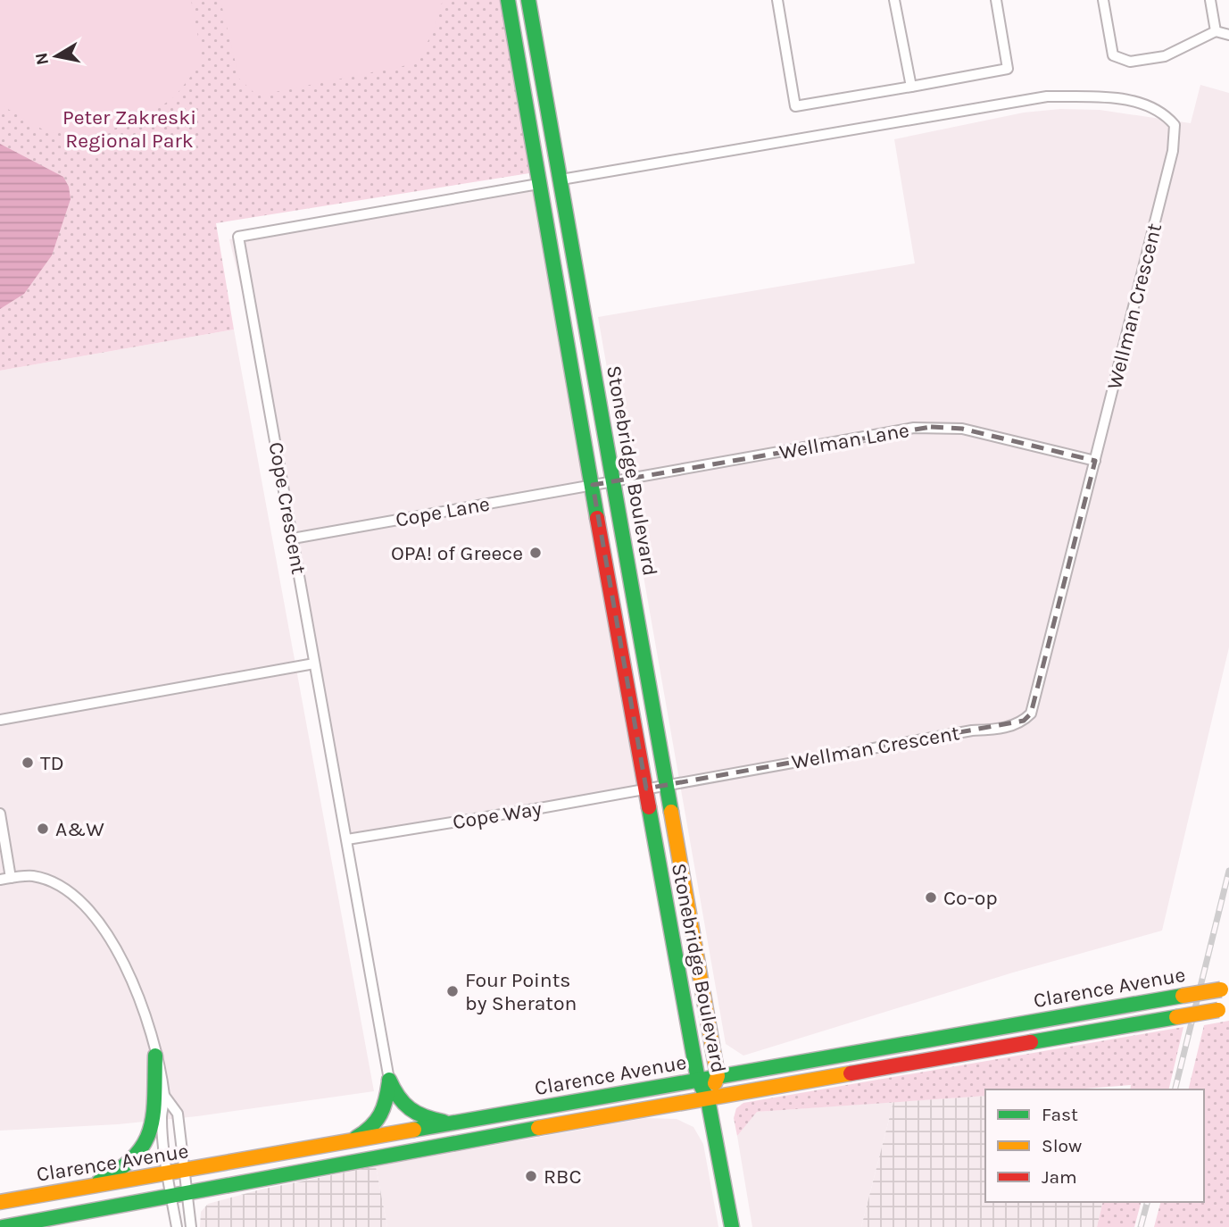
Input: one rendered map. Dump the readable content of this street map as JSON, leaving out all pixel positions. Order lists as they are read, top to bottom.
{
  "streets": {
    "main road": ["Stonebridge Boulevard", "Clarence Avenue"],
    "street": [
      "Wellman Crescent",
      "Wellman Lane",
      "Cope Crescent",
      "Cope Lane",
      "Cope Way"
    ]
  },
  "crossings": [
    ["Wellman Crescent", "Wellman Lane"],
    ["Wellman Crescent", "Stonebridge Boulevard"],
    ["Wellman Crescent", "Cope Way"],
    ["Wellman Lane", "Stonebridge Boulevard"],
    ["Wellman Lane", "Cope Lane"],
    ["Stonebridge Boulevard", "Cope Crescent"],
    ["Stonebridge Boulevard", "Cope Lane"],
    ["Stonebridge Boulevard", "Cope Way"],
    ["Stonebridge Boulevard", "Clarence Avenue"],
    ["Cope Crescent", "Cope Lane"],
    ["Cope Crescent", "Cope Way"]
  ],
  "parks": ["Peter Zakreski Regional Park"],
  "places": [
    "OPA! of Greece",
    "TD",
    "A&W",
    "Co-op",
    "Four Points by Sheraton",
    "RBC"
  ],
  "legend": ["Fast", "Slow", "Jam"],
  "north": "left"
}
